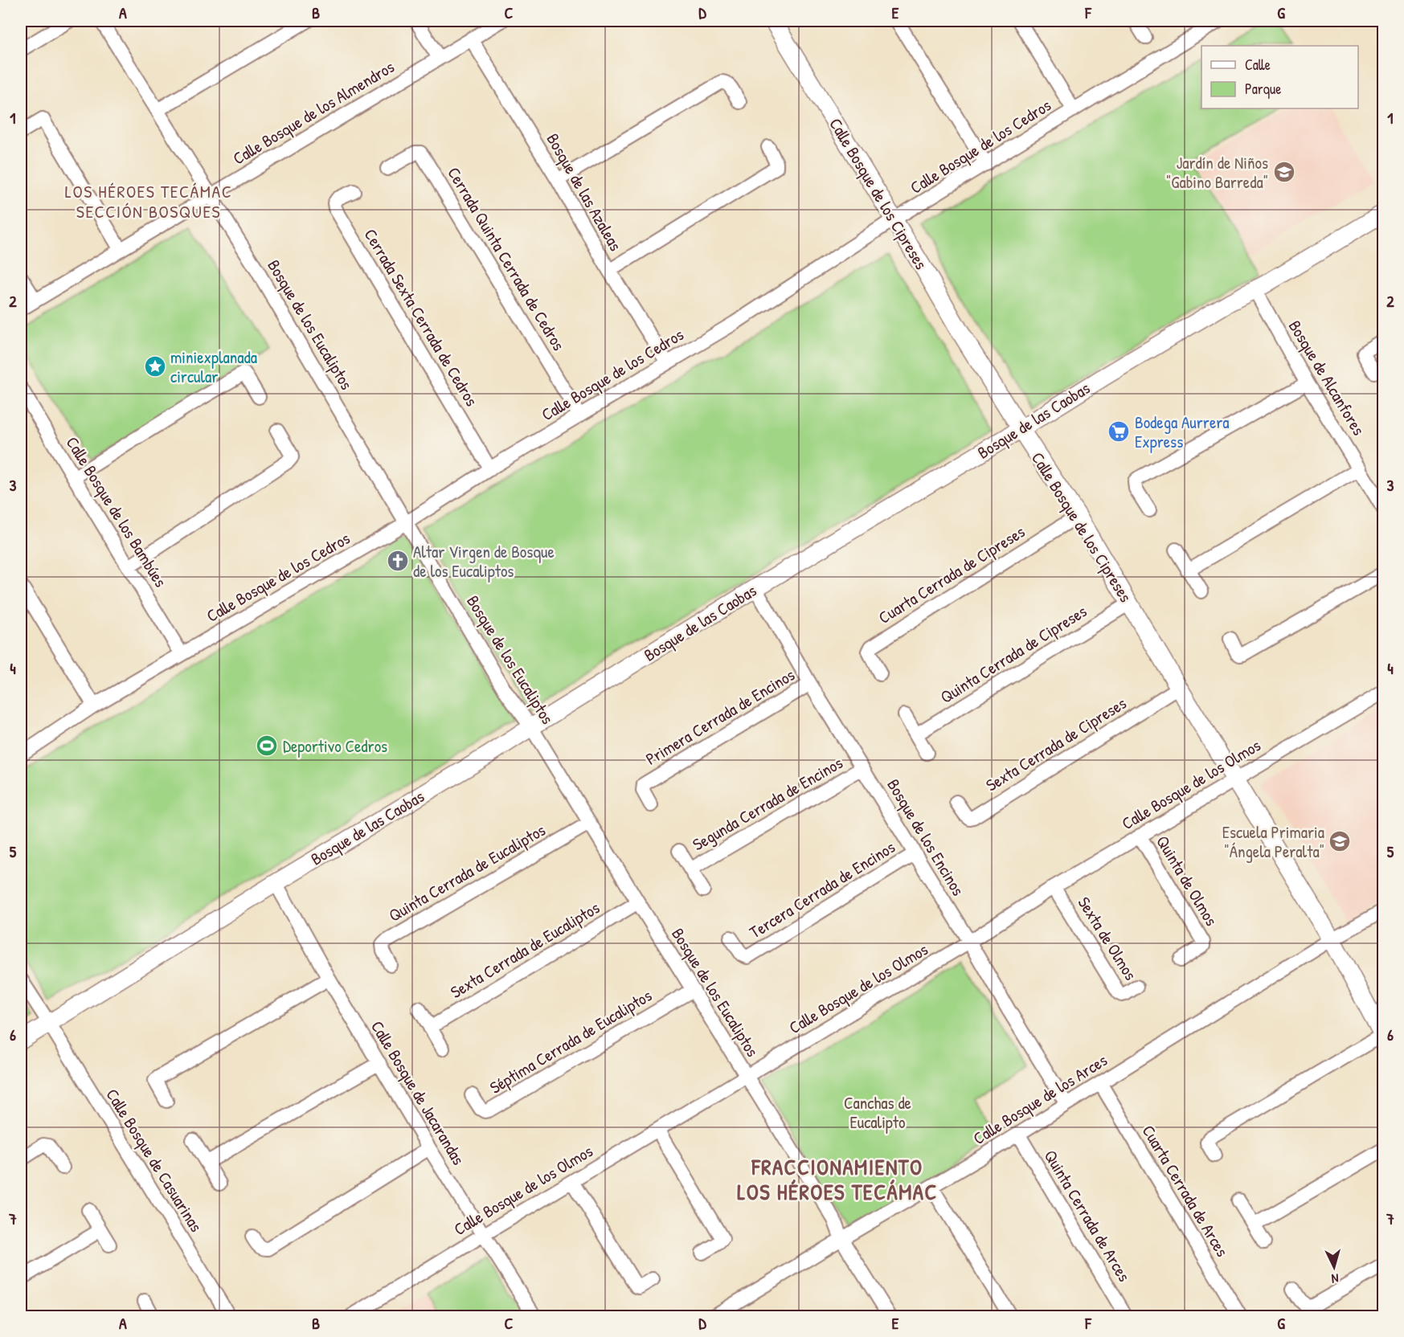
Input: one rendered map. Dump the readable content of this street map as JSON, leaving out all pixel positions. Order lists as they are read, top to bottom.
{
  "streets": {
    "street": [
      "Calle Bosque de los Almendros",
      "Calle Bosque de los Cedros",
      "Bosque de las Azaleas",
      "Calle Bosque de los Cipreses",
      "Cerrada Quinta Cerrada de Cedros",
      "Cerrada Sexta Cerrada de Cedros",
      "Bosque de los Eucaliptos",
      "Bosque de Alcanfores",
      "Bosque de las Caobas",
      "Calle Bosque de los Bambúes",
      "Cuarta Cerrada de Cipreses",
      "Quinta Cerrada de Cipreses",
      "Primera Cerrada de Encinos",
      "Sexta Cerrada de Cipreses",
      "Calle Bosque de los Olmos",
      "Segunda Cerrada de Encinos",
      "Bosque de los Encinos",
      "Quinta Cerrada de Eucaliptos",
      "Quinta de Olmos",
      "Tercera Cerrada de Encinos",
      "Sexta de Olmos",
      "Sexta Cerrada de Eucaliptos",
      "Séptima Cerrada de Eucaliptos",
      "Calle Bosque de Jacarandas",
      "Calle Bosque de los Arces",
      "Calle Bosque de Casuarinas",
      "Cuarta Cerrada de Arces",
      "Quinta Cerrada de Arces"
    ]
  },
  "crossings": [
    ["Calle Bosque de los Almendros", "Bosque de las Azaleas"],
    ["Calle Bosque de los Almendros", "Bosque de los Eucaliptos"],
    ["Calle Bosque de los Cedros", "Bosque de las Azaleas"],
    ["Calle Bosque de los Cedros", "Calle Bosque de los Cipreses"],
    ["Calle Bosque de los Cedros", "Cerrada Quinta Cerrada de Cedros"],
    ["Calle Bosque de los Cedros", "Cerrada Sexta Cerrada de Cedros"],
    ["Calle Bosque de los Cedros", "Bosque de los Eucaliptos"],
    ["Calle Bosque de los Cedros", "Calle Bosque de los Bambúes"],
    ["Calle Bosque de los Cipreses", "Bosque de las Caobas"],
    ["Calle Bosque de los Cipreses", "Cuarta Cerrada de Cipreses"],
    ["Calle Bosque de los Cipreses", "Quinta Cerrada de Cipreses"],
    ["Calle Bosque de los Cipreses", "Sexta Cerrada de Cipreses"],
    ["Calle Bosque de los Cipreses", "Calle Bosque de los Olmos"],
    ["Calle Bosque de los Cipreses", "Calle Bosque de los Arces"],
    ["Bosque de los Eucaliptos", "Bosque de las Caobas"],
    ["Bosque de los Eucaliptos", "Calle Bosque de los Olmos"],
    ["Bosque de los Eucaliptos", "Quinta Cerrada de Eucaliptos"],
    ["Bosque de los Eucaliptos", "Sexta Cerrada de Eucaliptos"],
    ["Bosque de los Eucaliptos", "Séptima Cerrada de Eucaliptos"],
    ["Bosque de los Eucaliptos", "Calle Bosque de los Arces"],
    ["Bosque de Alcanfores", "Bosque de las Caobas"],
    ["Bosque de las Caobas", "Bosque de los Encinos"],
    ["Bosque de las Caobas", "Calle Bosque de Jacarandas"],
    ["Bosque de las Caobas", "Calle Bosque de Casuarinas"],
    ["Primera Cerrada de Encinos", "Bosque de los Encinos"],
    ["Calle Bosque de los Olmos", "Bosque de los Encinos"],
    ["Calle Bosque de los Olmos", "Quinta de Olmos"],
    ["Calle Bosque de los Olmos", "Sexta de Olmos"],
    ["Calle Bosque de los Olmos", "Calle Bosque de Jacarandas"],
    ["Segunda Cerrada de Encinos", "Bosque de los Encinos"],
    ["Bosque de los Encinos", "Tercera Cerrada de Encinos"],
    ["Bosque de los Encinos", "Calle Bosque de los Arces"],
    ["Calle Bosque de los Arces", "Cuarta Cerrada de Arces"],
    ["Calle Bosque de los Arces", "Quinta Cerrada de Arces"]
  ],
  "districts": ["LOS HÉROES TECÁMAC SECCIÓN BOSQUES", "FRACCIONAMIENTO LOS HÉROES TECÁMAC"],
  "parks": ["Canchas de Eucalipto"],
  "places": {
    "school or university": ["Jardín de Niños \"Gabino Barreda\"", "Escuela Primaria \"Ángela Peralta\""],
    "place": ["miniexplanada circular"],
    "supermarket": ["Bodega Aurrera Express"],
    "church": ["Altar Virgen de Bosque de los Eucaliptos"],
    "sports": ["Deportivo Cedros"]
  },
  "legend": ["Calle", "Parque"],
  "north": "bottom",
  "grid": {
    "columns": [
      "A",
      "B",
      "C",
      "D",
      "E",
      "F",
      "G"
    ],
    "rows": [
      "1",
      "2",
      "3",
      "4",
      "5",
      "6",
      "7"
    ]
  }
}
